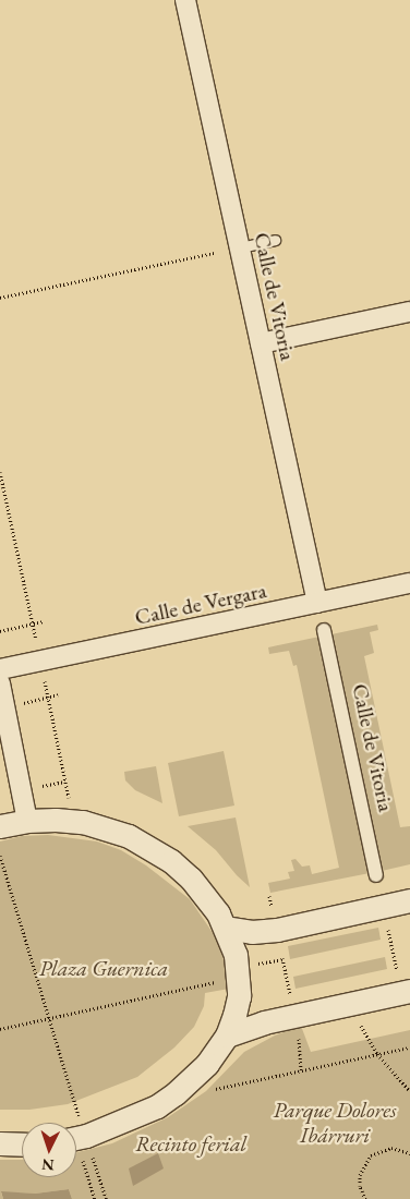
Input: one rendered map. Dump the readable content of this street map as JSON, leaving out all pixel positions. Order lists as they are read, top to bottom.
{
  "streets": {
    "street": ["Calle de Vitoria", "Calle de Vergara"]
  },
  "crossings": [
    ["Calle de Vitoria", "Calle de Vergara"]
  ],
  "parks": ["Plaza Guernica", "Parque Dolores Ibárruri", "Recinto ferial"],
  "north": "bottom"
}
